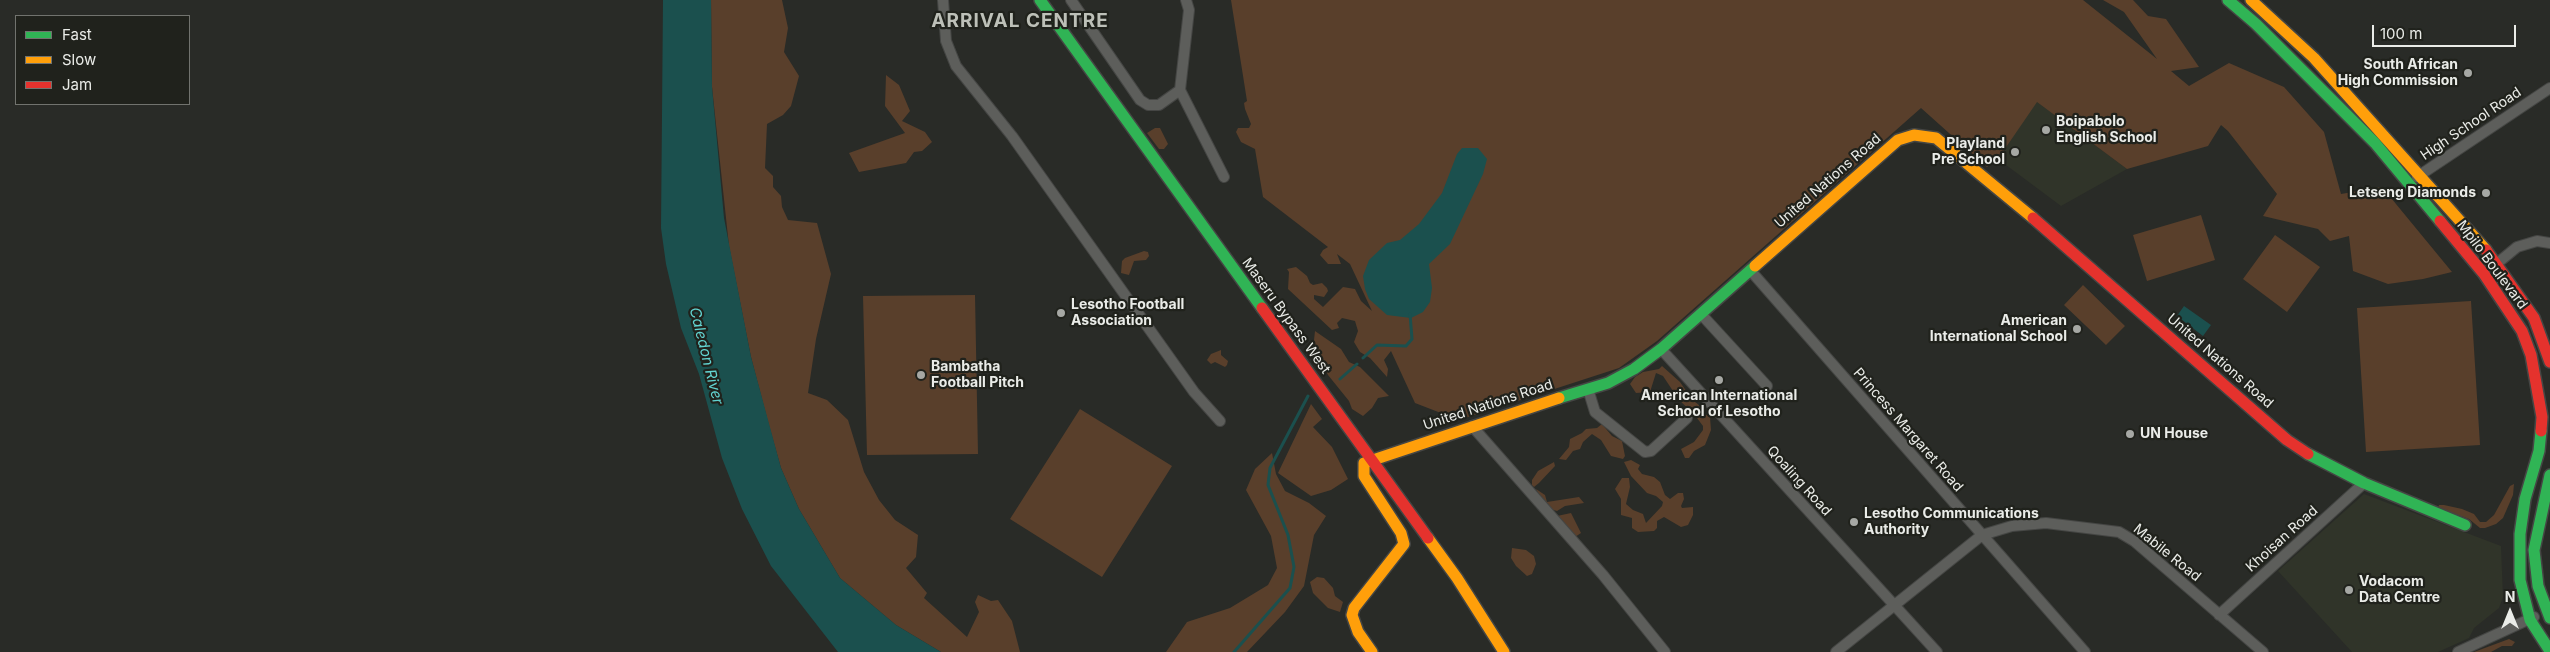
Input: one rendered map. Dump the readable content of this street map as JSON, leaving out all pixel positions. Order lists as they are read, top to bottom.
{
  "streets": {
    "main road": ["United Nations Road", "Mpilo Boulevard", "Maseru Bypass West"],
    "street": [
      "High School Road",
      "Princess Margaret Road",
      "Qoaling Road",
      "Khoisan Road",
      "Mabile Road"
    ]
  },
  "crossings": [
    ["High School Road", "Mpilo Boulevard"],
    ["United Nations Road", "Maseru Bypass West"],
    ["United Nations Road", "Princess Margaret Road"],
    ["United Nations Road", "Qoaling Road"],
    ["United Nations Road", "Khoisan Road"],
    ["Princess Margaret Road", "Mabile Road"],
    ["Qoaling Road", "Mabile Road"],
    ["Khoisan Road", "Mabile Road"]
  ],
  "districts": ["ARRIVAL CENTRE"],
  "water": ["Caledon River"],
  "places": [
    "South African High Commission",
    "Boipabolo English School",
    "Playland Pre School",
    "Letseng Diamonds",
    "Lesotho Football Association",
    "American International School",
    "Bambatha Football Pitch",
    "American International School of Lesotho",
    "UN House",
    "Lesotho Communications Authority",
    "Vodacom Data Centre"
  ],
  "legend": ["Fast", "Slow", "Jam"],
  "scale_bar": "100 m",
  "north": "top"
}
